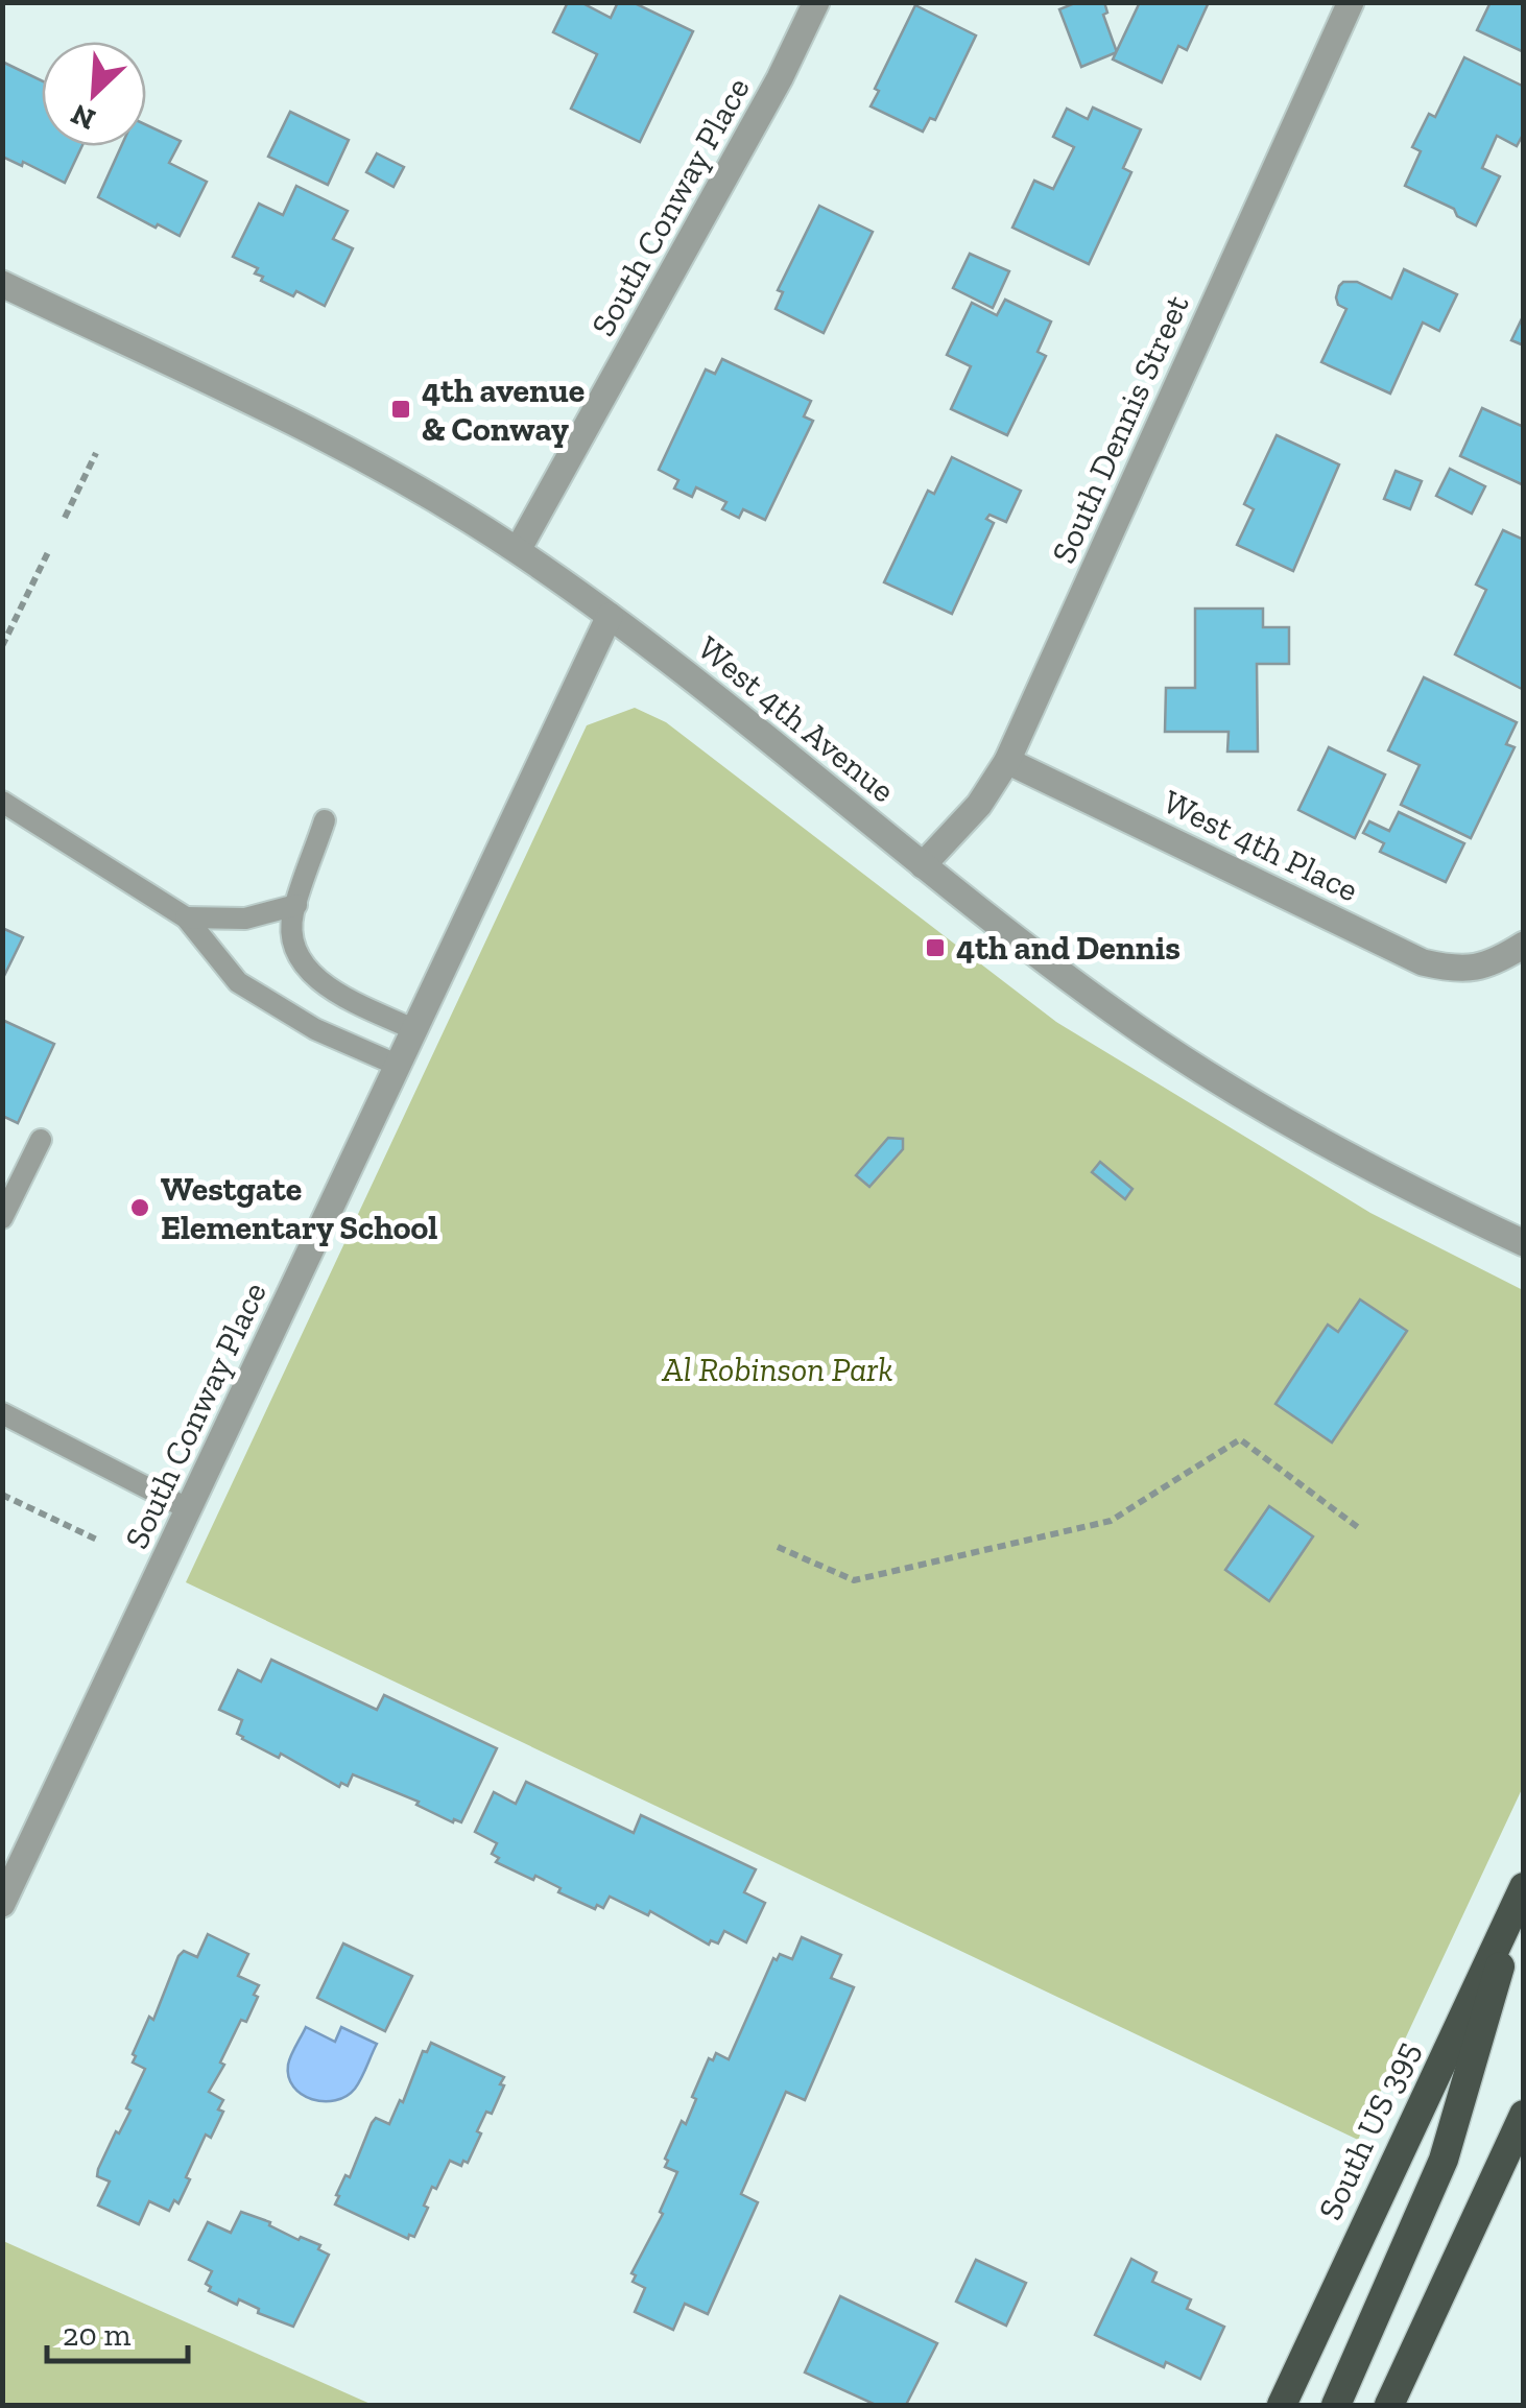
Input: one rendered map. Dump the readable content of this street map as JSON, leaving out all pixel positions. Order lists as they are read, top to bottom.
{
  "streets": {
    "highway": ["South US 395"],
    "street": [
      "South Conway Place",
      "South Dennis Street",
      "West 4th Avenue",
      "West 4th Place"
    ]
  },
  "crossings": [
    ["South Conway Place", "West 4th Avenue"],
    ["South Dennis Street", "West 4th Avenue"],
    ["South Dennis Street", "West 4th Place"]
  ],
  "parks": ["Al Robinson Park"],
  "places": {
    "transit": ["4th avenue & Conway", "4th and Dennis"],
    "other": ["Westgate Elementary School"]
  },
  "scale_bar": "20 m",
  "north": "bottom left"
}
